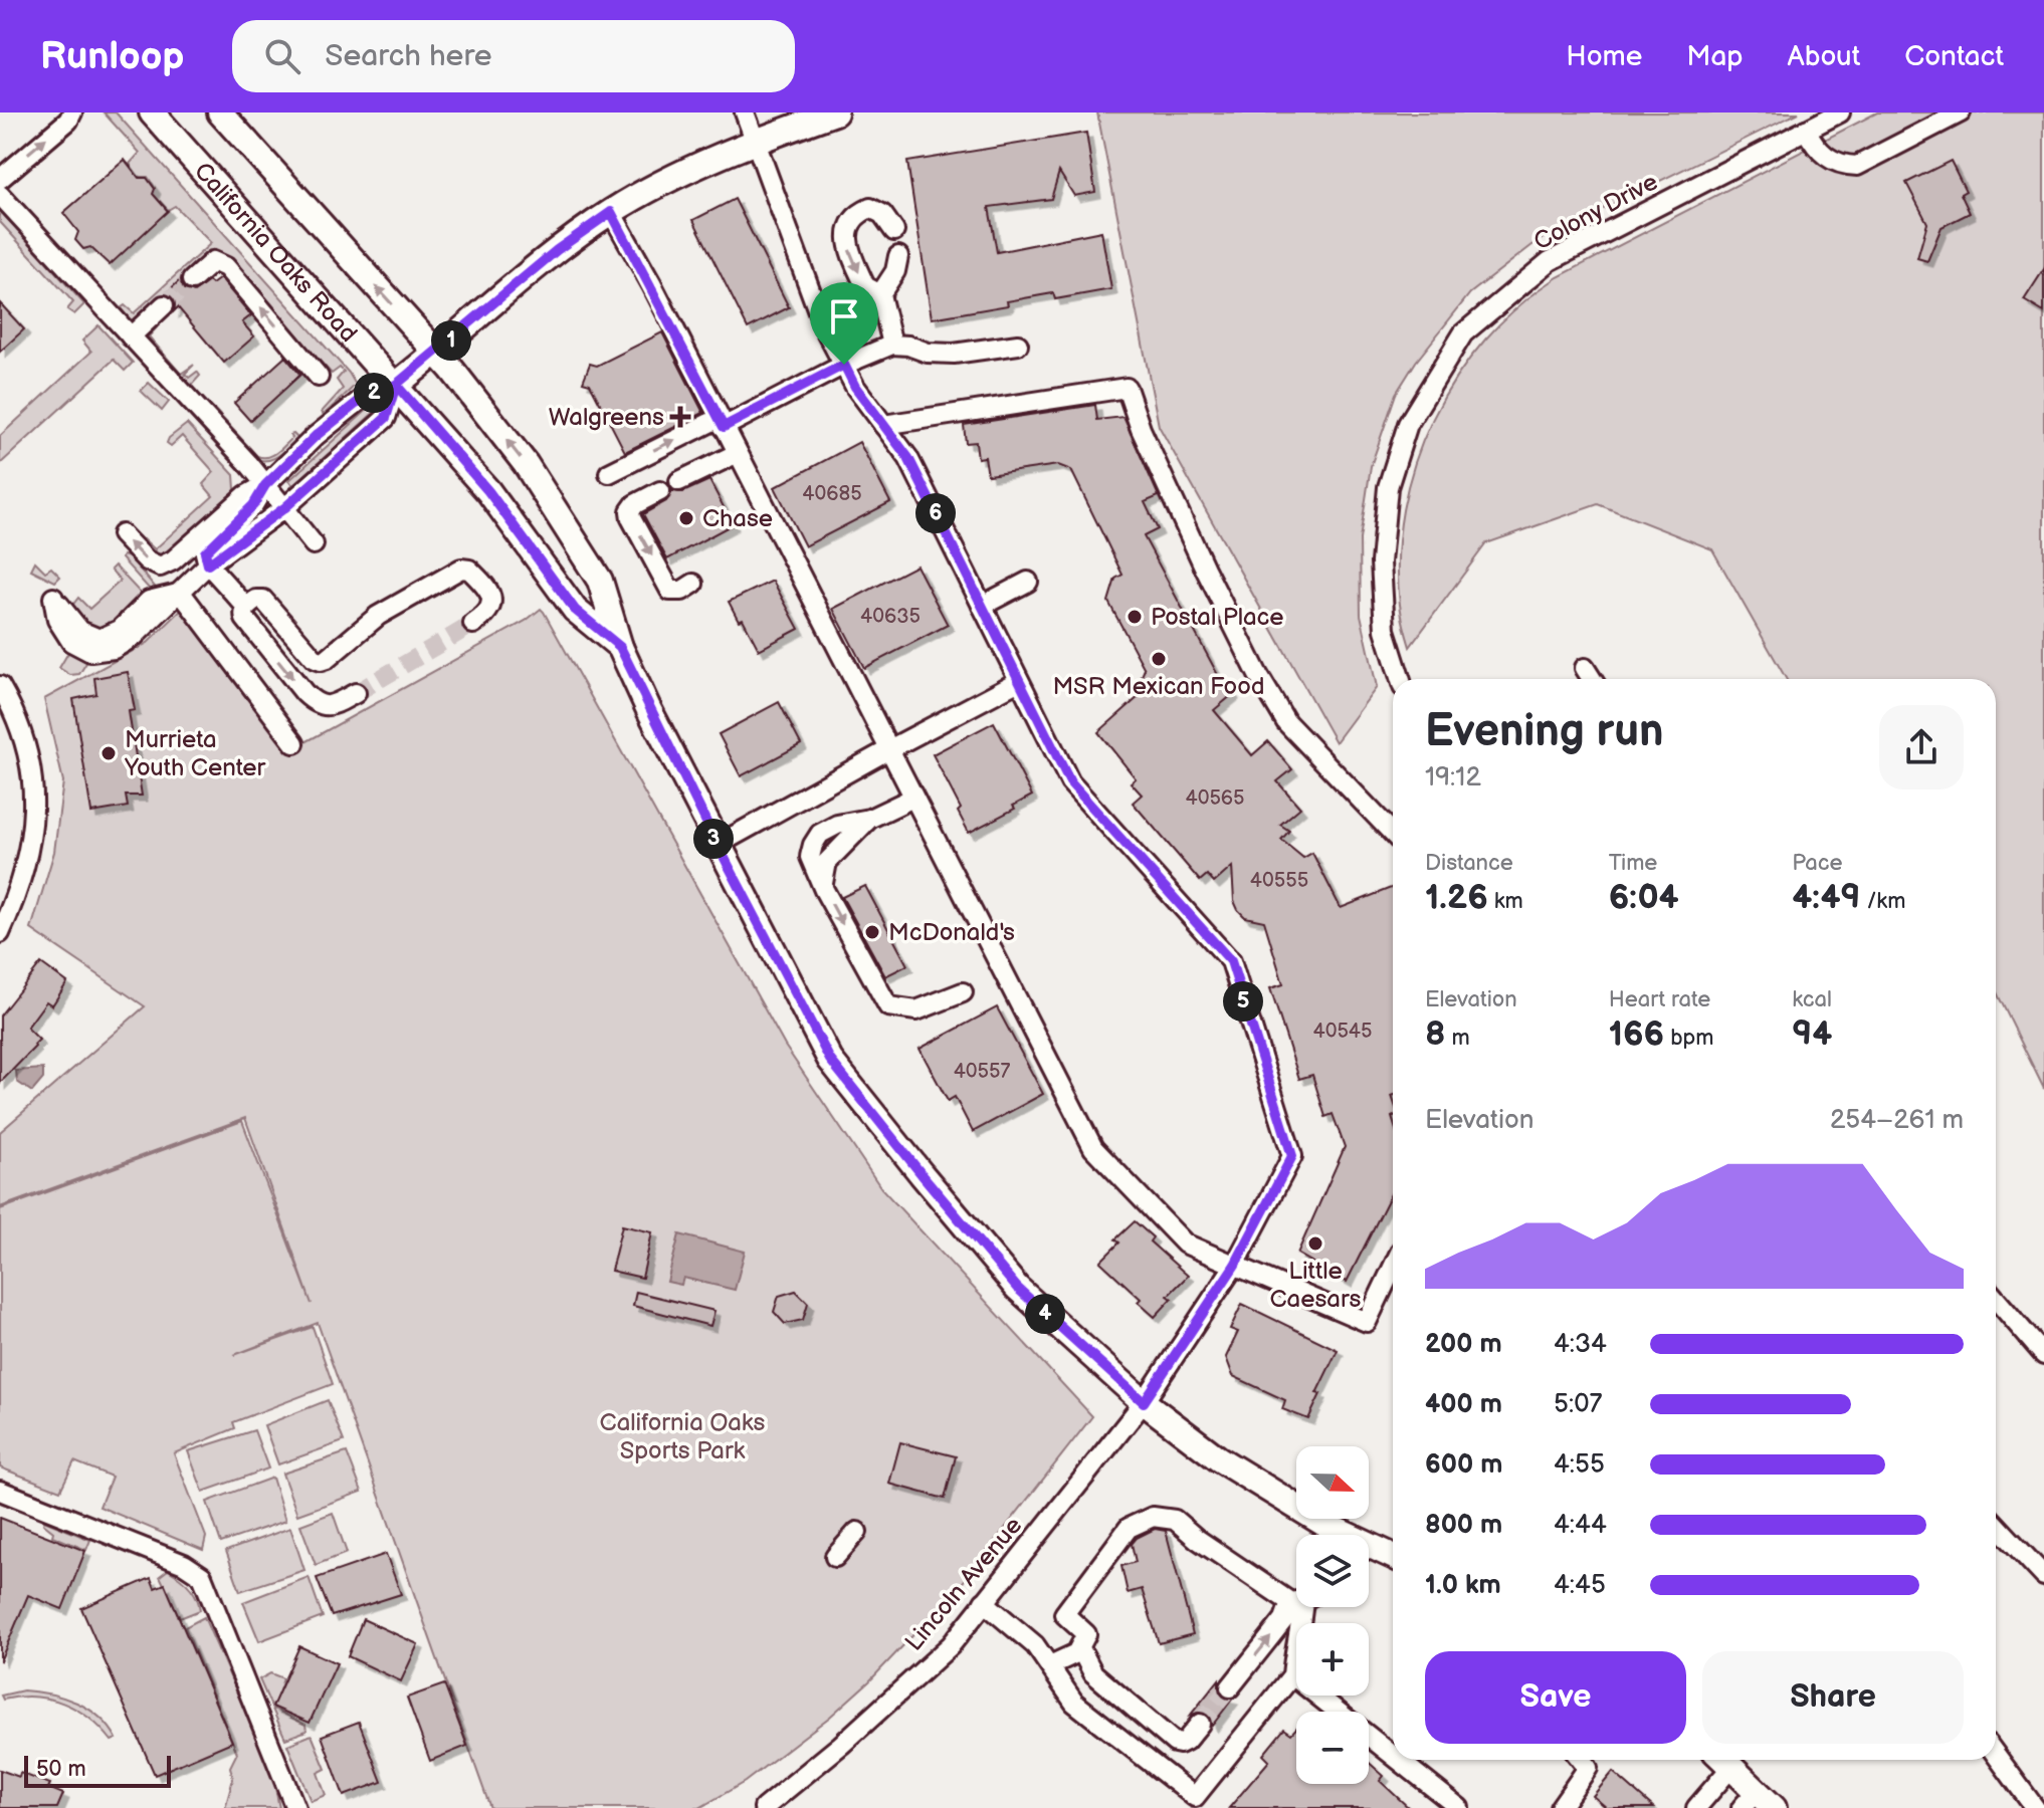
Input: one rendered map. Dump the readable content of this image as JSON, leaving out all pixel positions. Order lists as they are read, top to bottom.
{
  "streets": {
    "main road": ["California Oaks Road"],
    "street": ["Colony Drive", "Lincoln Avenue"]
  },
  "crossings": [
    ["California Oaks Road", "Lincoln Avenue"]
  ],
  "parks": ["California Oaks Sports Park"],
  "places": {
    "health": ["Walgreens"],
    "other": [
      "Chase",
      "Postal Place",
      "MSR Mexican Food",
      "Murrieta Youth Center",
      "McDonald's",
      "Little Caesars"
    ]
  },
  "house_numbers": [
    "40685",
    "40635",
    "40565",
    "40555",
    "40545",
    "40557"
  ],
  "scale_bar": "50 m",
  "north": "right",
  "page": {
    "header": "Runloop",
    "search": "Search here",
    "nav": [
      "Home",
      "Map",
      "About",
      "Contact"
    ],
    "pins": [
      "1",
      "2",
      "6",
      "3",
      "5",
      "4"
    ],
    "heading": ["Evening run", "19:12"],
    "stats": [
      ["Distance", "1.26 km"],
      ["Time", "6:04"],
      ["Pace", "4:49 /km"],
      ["Elevation", "8 m"],
      ["Heart rate", "166 bpm"],
      ["kcal", "94"]
    ],
    "chart": ["Elevation", "254–261 m"],
    "list": [
      {
        "name": "200 m",
        "note": "4:34"
      },
      {
        "name": "400 m",
        "note": "5:07"
      },
      {
        "name": "600 m",
        "note": "4:55"
      },
      {
        "name": "800 m",
        "note": "4:44"
      },
      {
        "name": "1.0 km",
        "note": "4:45"
      }
    ],
    "map_buttons": ["+", "−"],
    "buttons": ["Save", "Share"],
    "scale": "50 m"
  }
}
